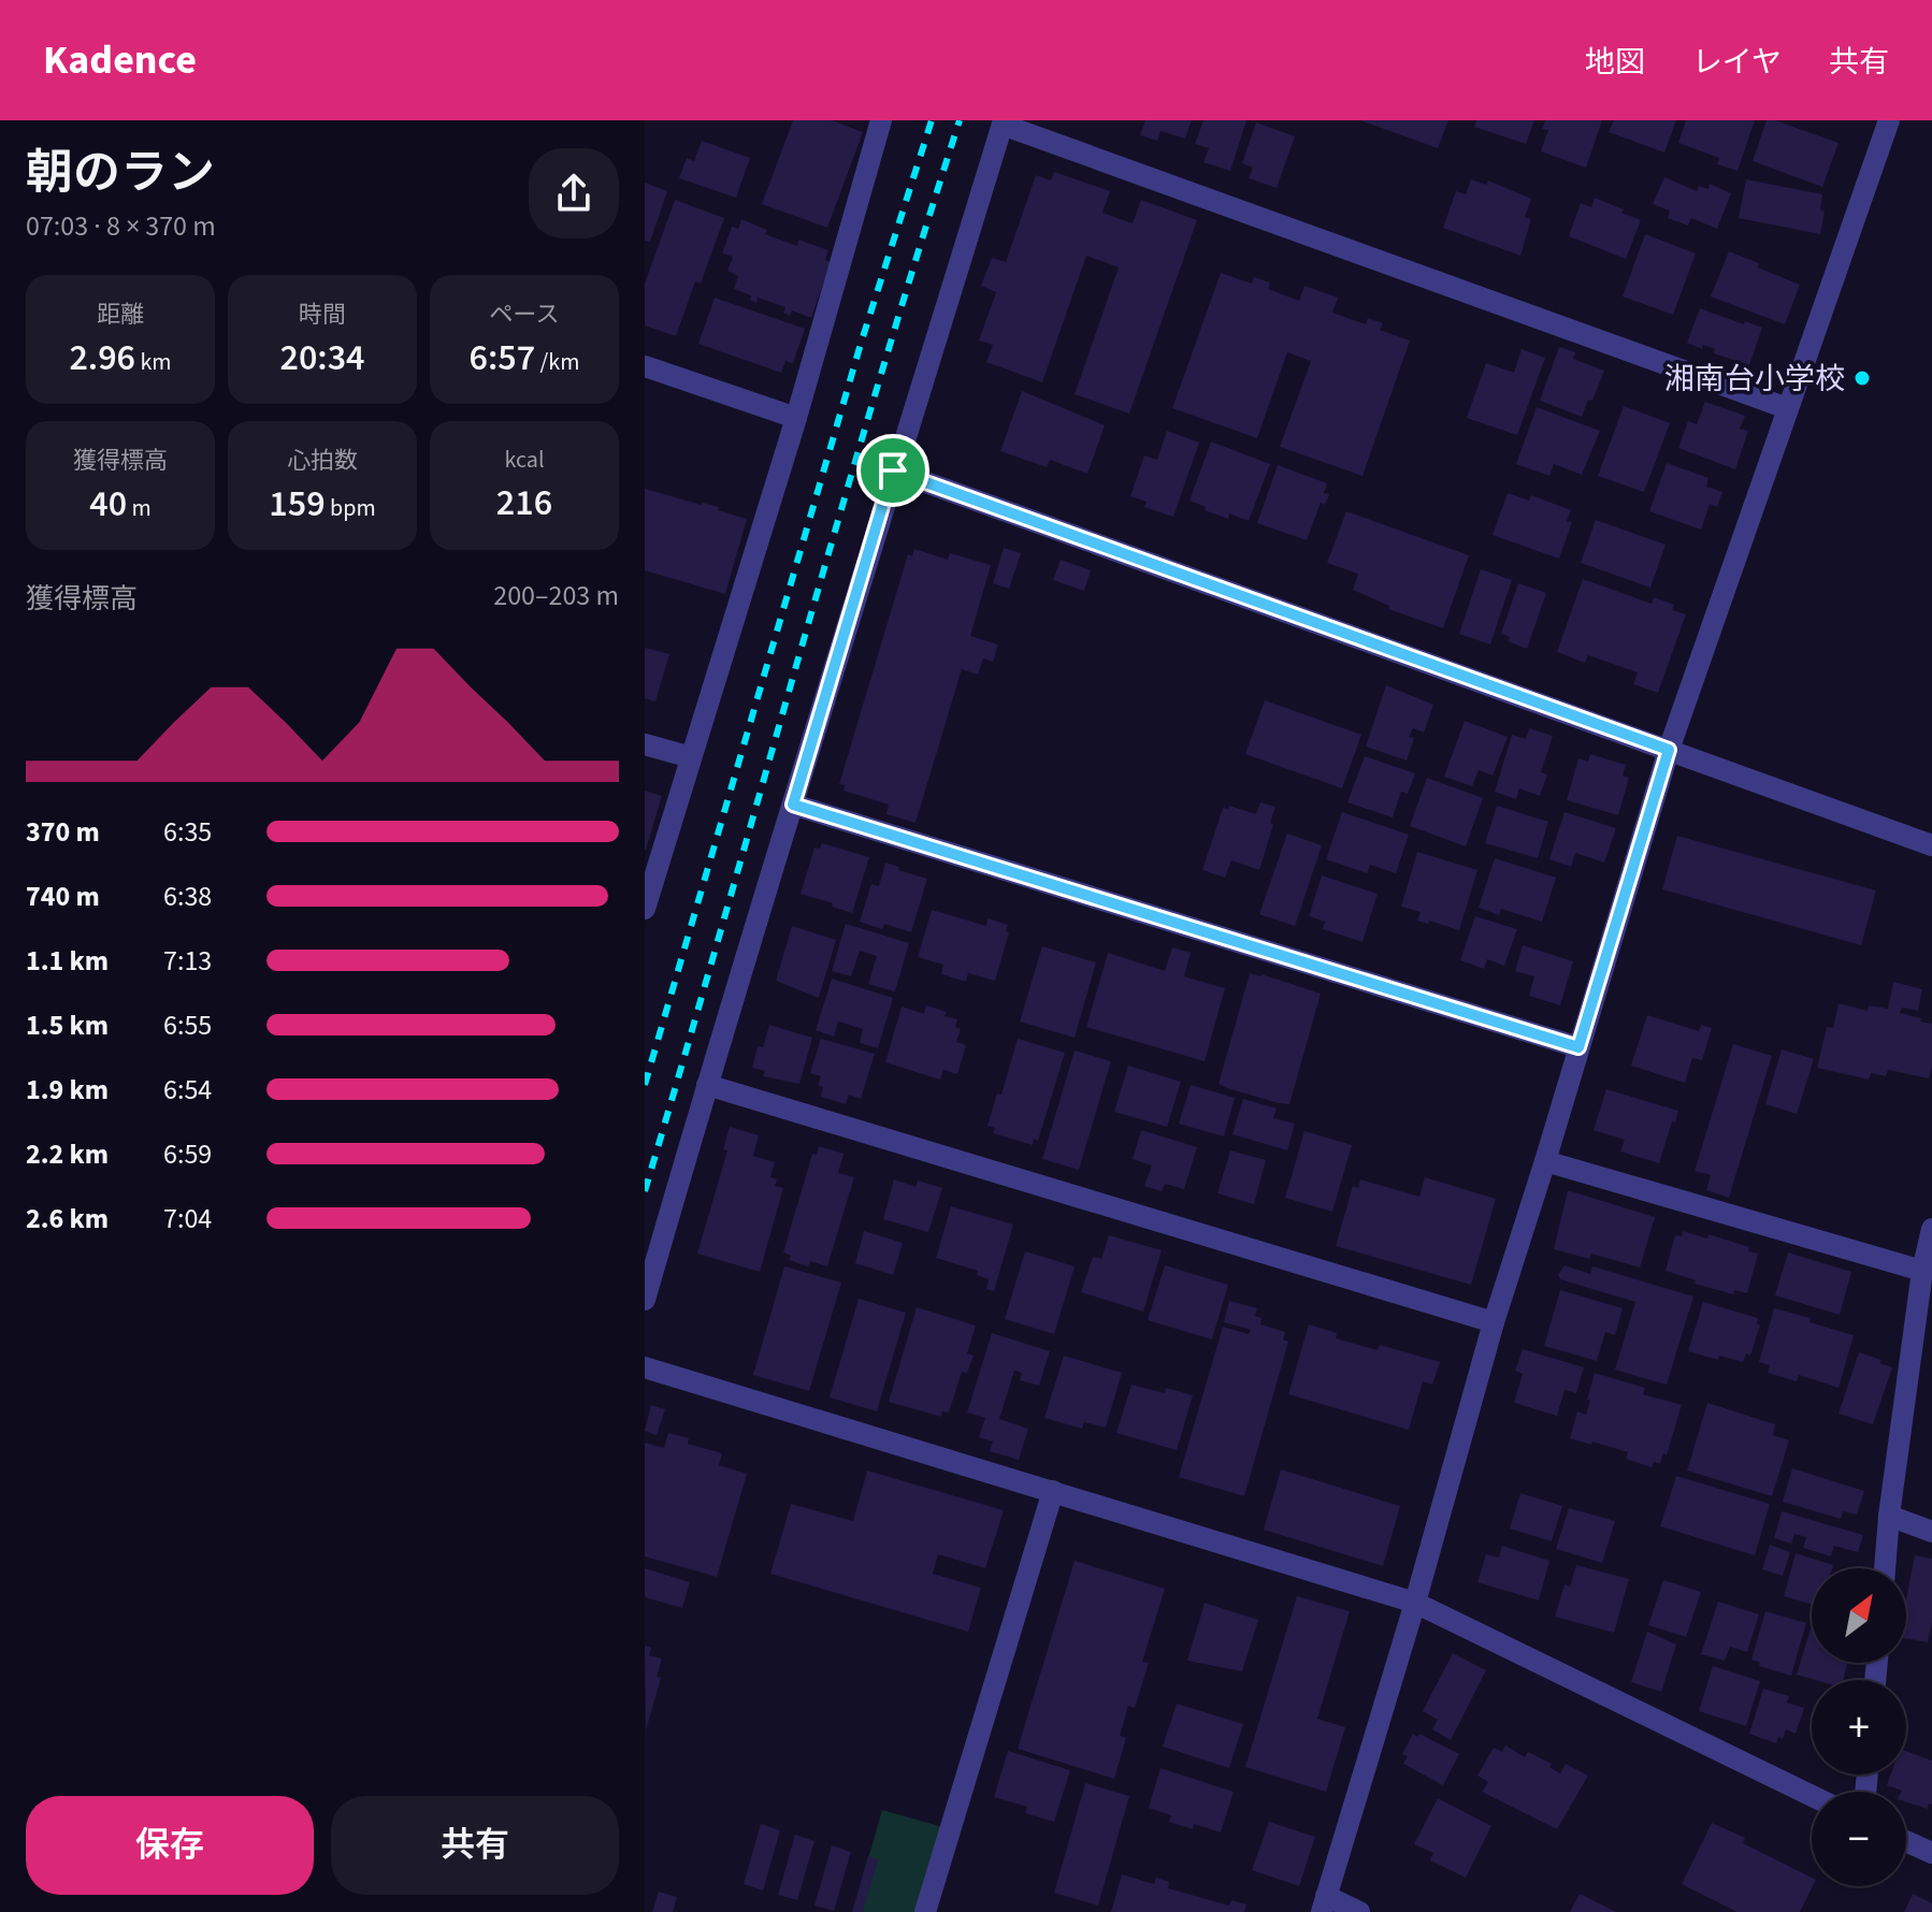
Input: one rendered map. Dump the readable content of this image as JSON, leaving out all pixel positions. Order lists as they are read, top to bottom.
{
  "places": ["湘南台小学校"],
  "north": "top right",
  "page": {
    "header": "Kadence",
    "nav": ["地図", "レイヤ", "共有"],
    "heading": ["朝のラン", "07:03 · 8 × 370 m"],
    "stats": [
      ["距離", "2.96 km"],
      ["時間", "20:34"],
      ["ペース", "6:57 /km"],
      ["獲得標高", "40 m"],
      ["心拍数", "159 bpm"],
      ["kcal", "216"]
    ],
    "chart": ["獲得標高", "200–203 m"],
    "list": [
      {
        "name": "370 m",
        "note": "6:35"
      },
      {
        "name": "740 m",
        "note": "6:38"
      },
      {
        "name": "1.1 km",
        "note": "7:13"
      },
      {
        "name": "1.5 km",
        "note": "6:55"
      },
      {
        "name": "1.9 km",
        "note": "6:54"
      },
      {
        "name": "2.2 km",
        "note": "6:59"
      },
      {
        "name": "2.6 km",
        "note": "7:04"
      }
    ],
    "map_buttons": ["+", "−"],
    "buttons": ["保存", "共有"]
  }
}
